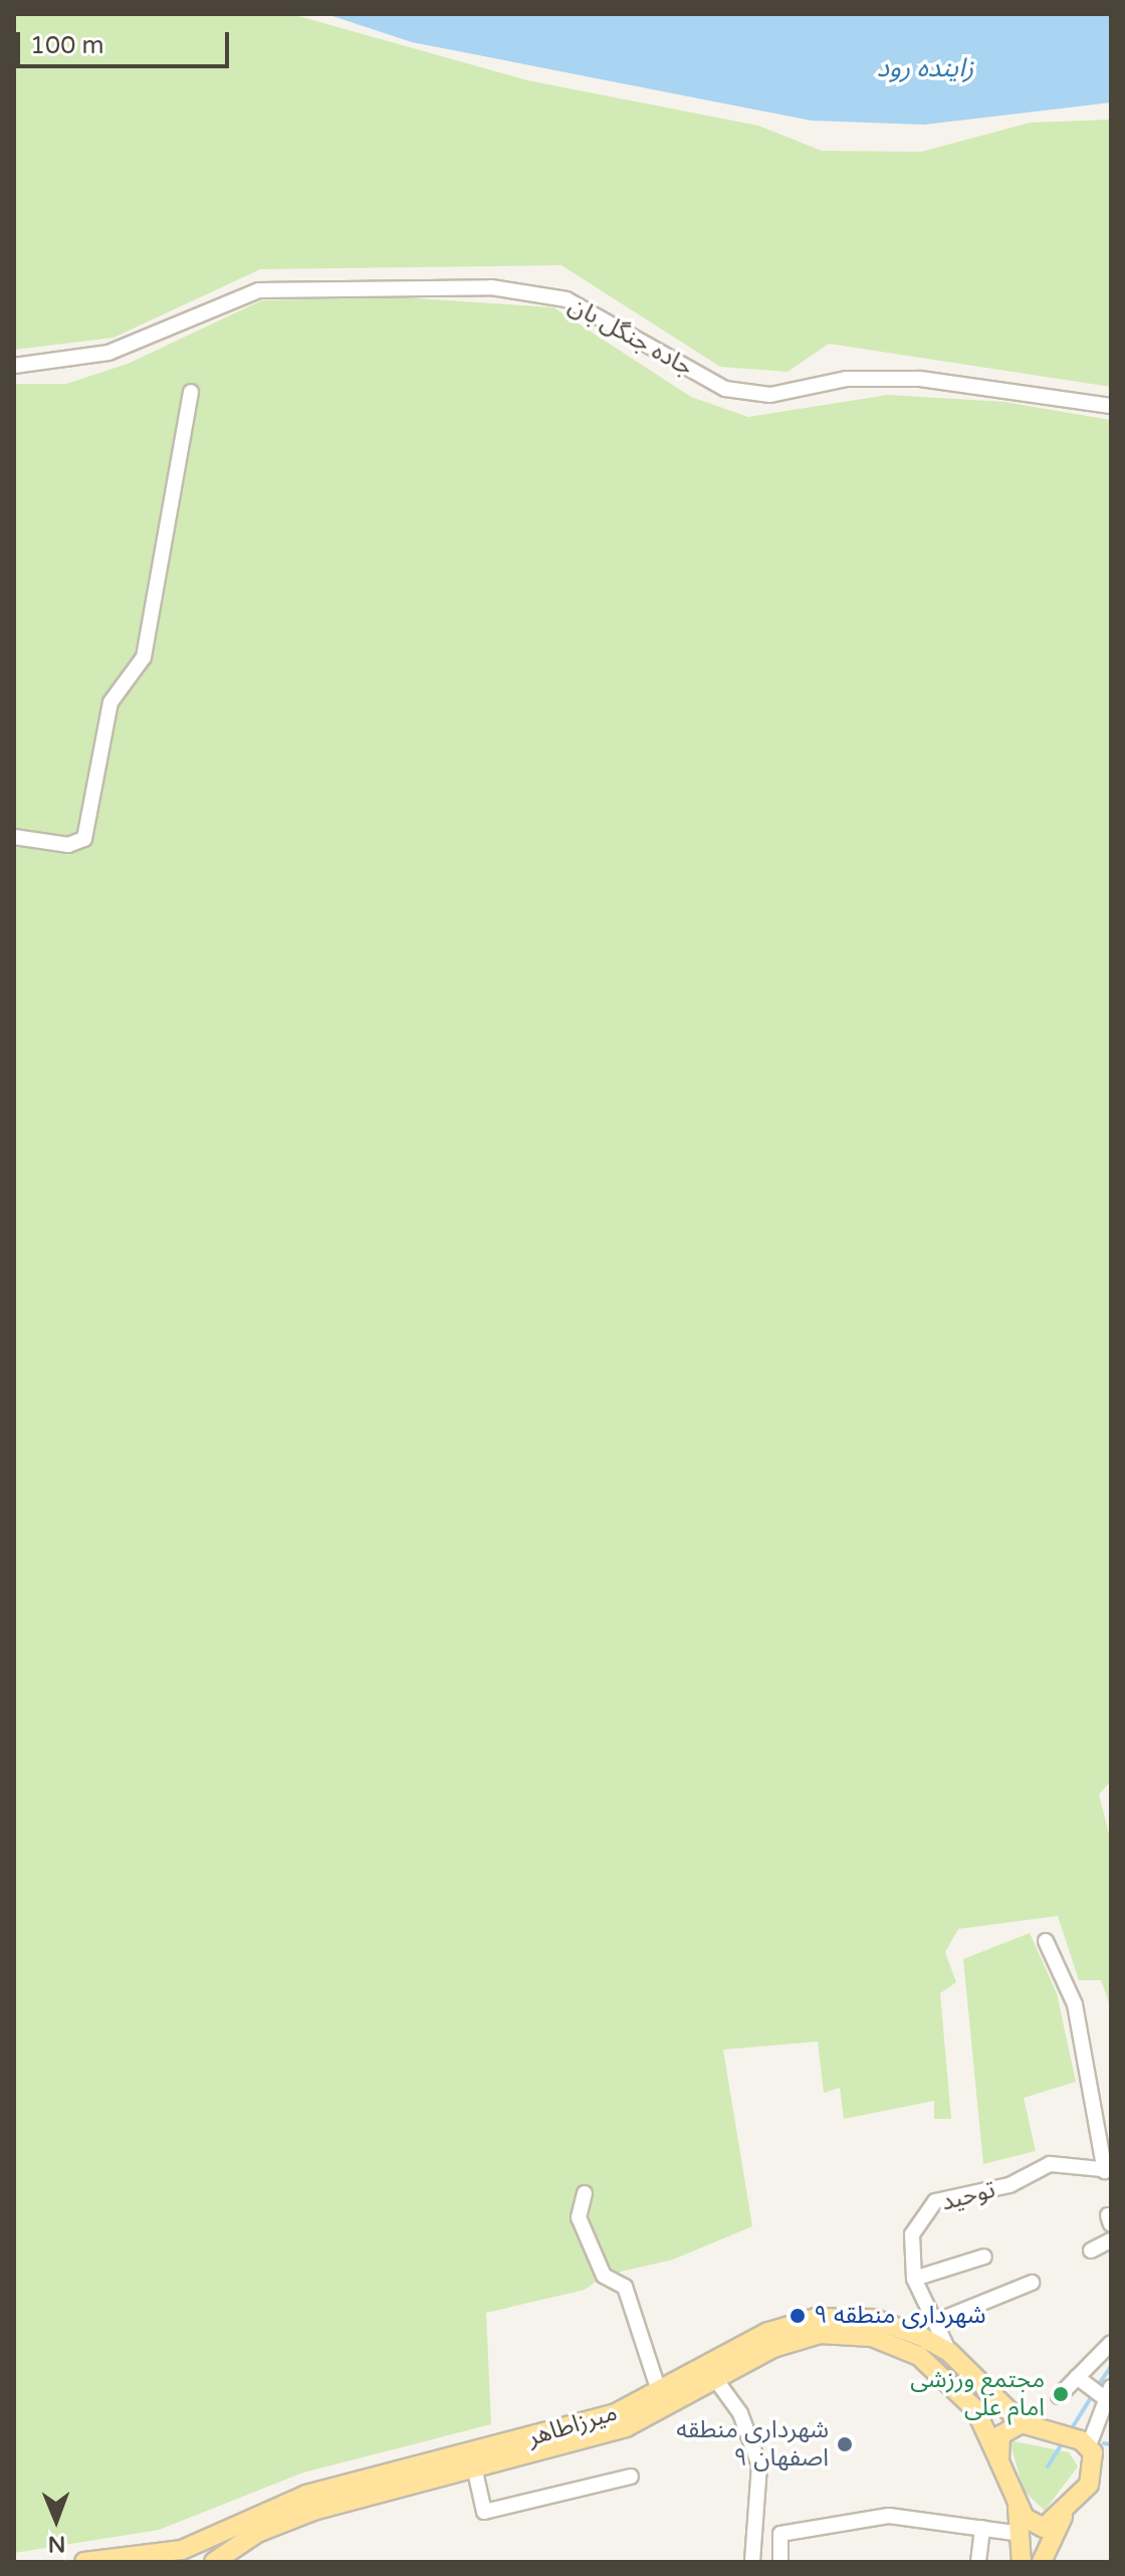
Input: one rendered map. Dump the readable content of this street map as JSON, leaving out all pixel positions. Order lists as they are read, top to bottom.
{
  "streets": {
    "main road": ["میرزاطاهر"],
    "street": ["جاده جنگل بان", "توحید"]
  },
  "crossings": [
    ["توحید", "میرزاطاهر"]
  ],
  "water": ["زاینده رود"],
  "places": ["شهرداری منطقه ۹", "مجتمع ورزشی امام علی", "شهرداری منطقه ۹ اصفهان"],
  "scale_bar": "100 m",
  "north": "bottom"
}
